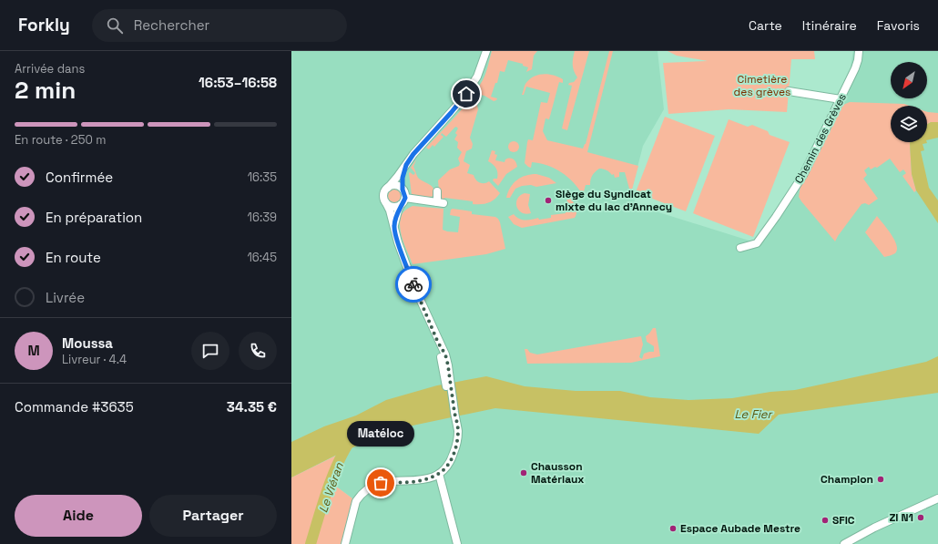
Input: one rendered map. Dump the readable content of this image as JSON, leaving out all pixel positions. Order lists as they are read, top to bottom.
{
  "streets": {
    "street": ["Chemin des Grèves"]
  },
  "water": ["Le Fier", "Le Viéran"],
  "parks": ["Cimetière des grèves"],
  "places": [
    "Siège du Syndicat mixte du lac d'Annecy",
    "Chausson Matériaux",
    "Champion",
    "Matéloc",
    "ZI N1",
    "SFIC",
    "Espace Aubade Mestre"
  ],
  "north": "bottom left",
  "page": {
    "header": "Forkly",
    "search": "Rechercher",
    "nav": ["Carte", "Itinéraire", "Favoris"],
    "heading": ["2 min", "Arrivée dans", "16:53–16:58"],
    "panel": [
      "Moussa",
      "Livreur · 4.4",
      "Commande #3635",
      "34.35 €"
    ],
    "bar": "En route · 250 m",
    "list": [
      ["Confirmée", "16:35"],
      ["En préparation", "16:39"],
      ["En route", "16:45"],
      "Livrée"
    ],
    "round": "M",
    "bubble": "Matéloc",
    "buttons": ["Aide", "Partager"]
  }
}
